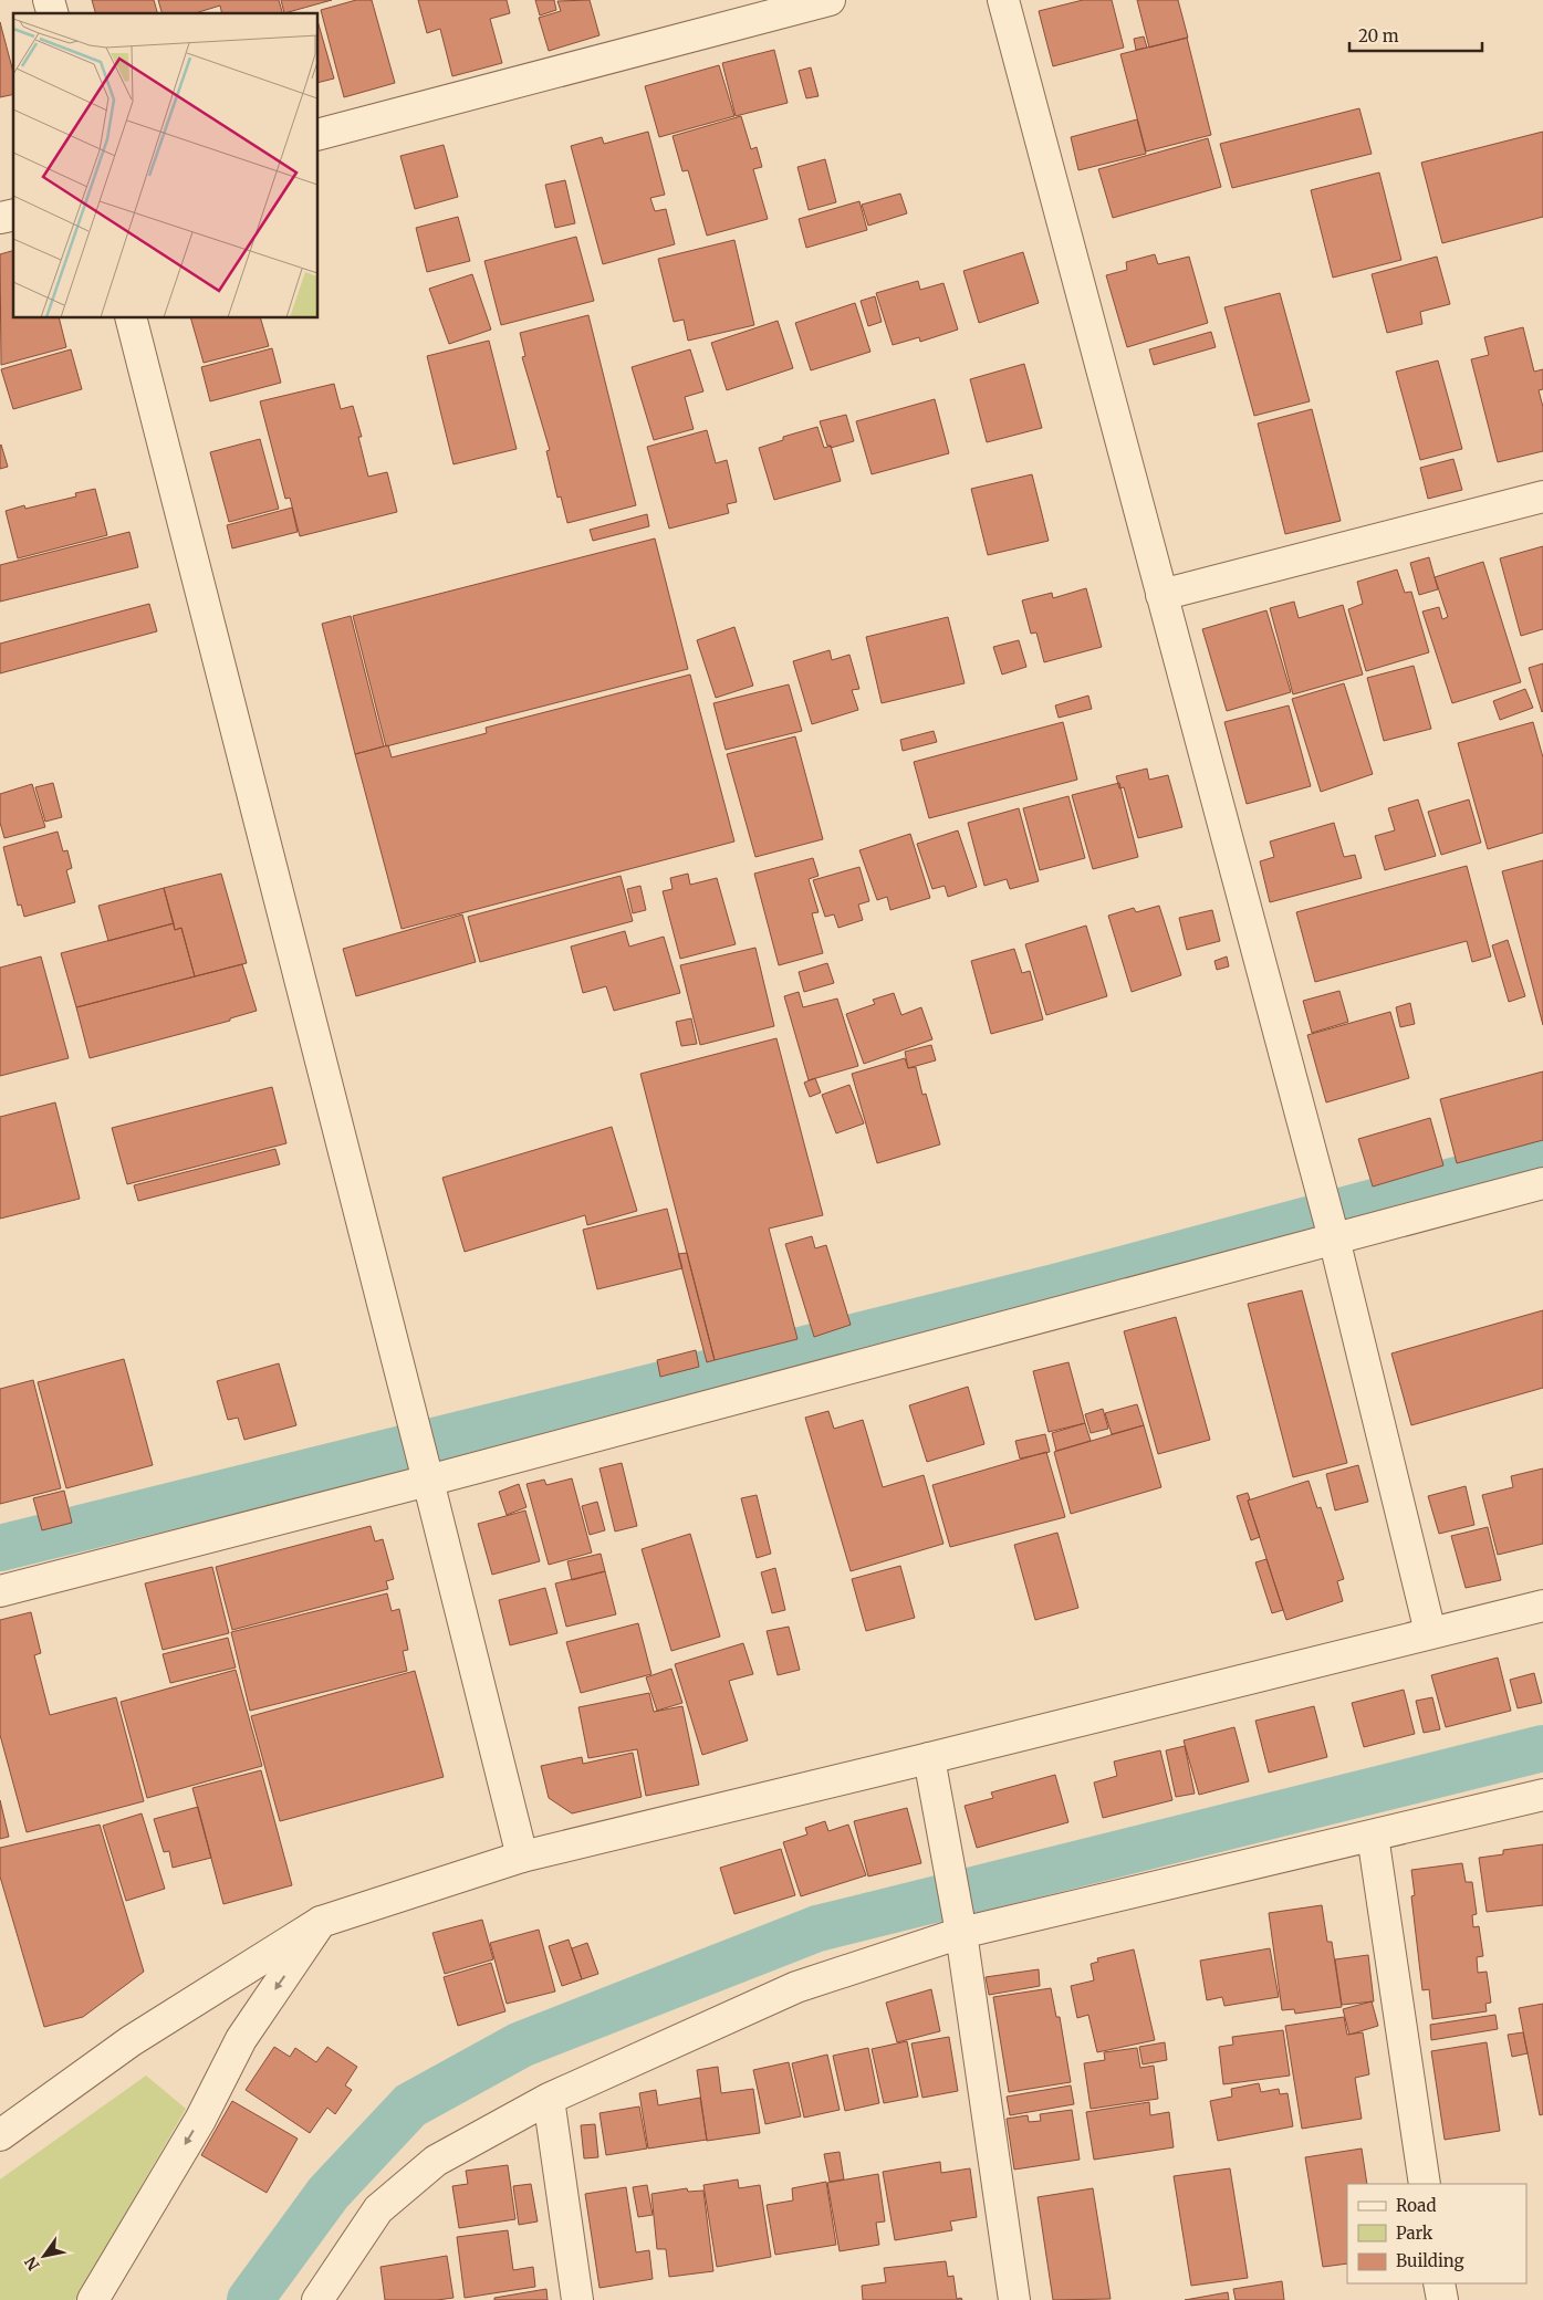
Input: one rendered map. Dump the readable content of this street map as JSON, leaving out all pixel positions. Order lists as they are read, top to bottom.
{
  "legend": ["Road", "Park", "Building"],
  "scale_bar": "20 m",
  "north": "bottom left"
}
